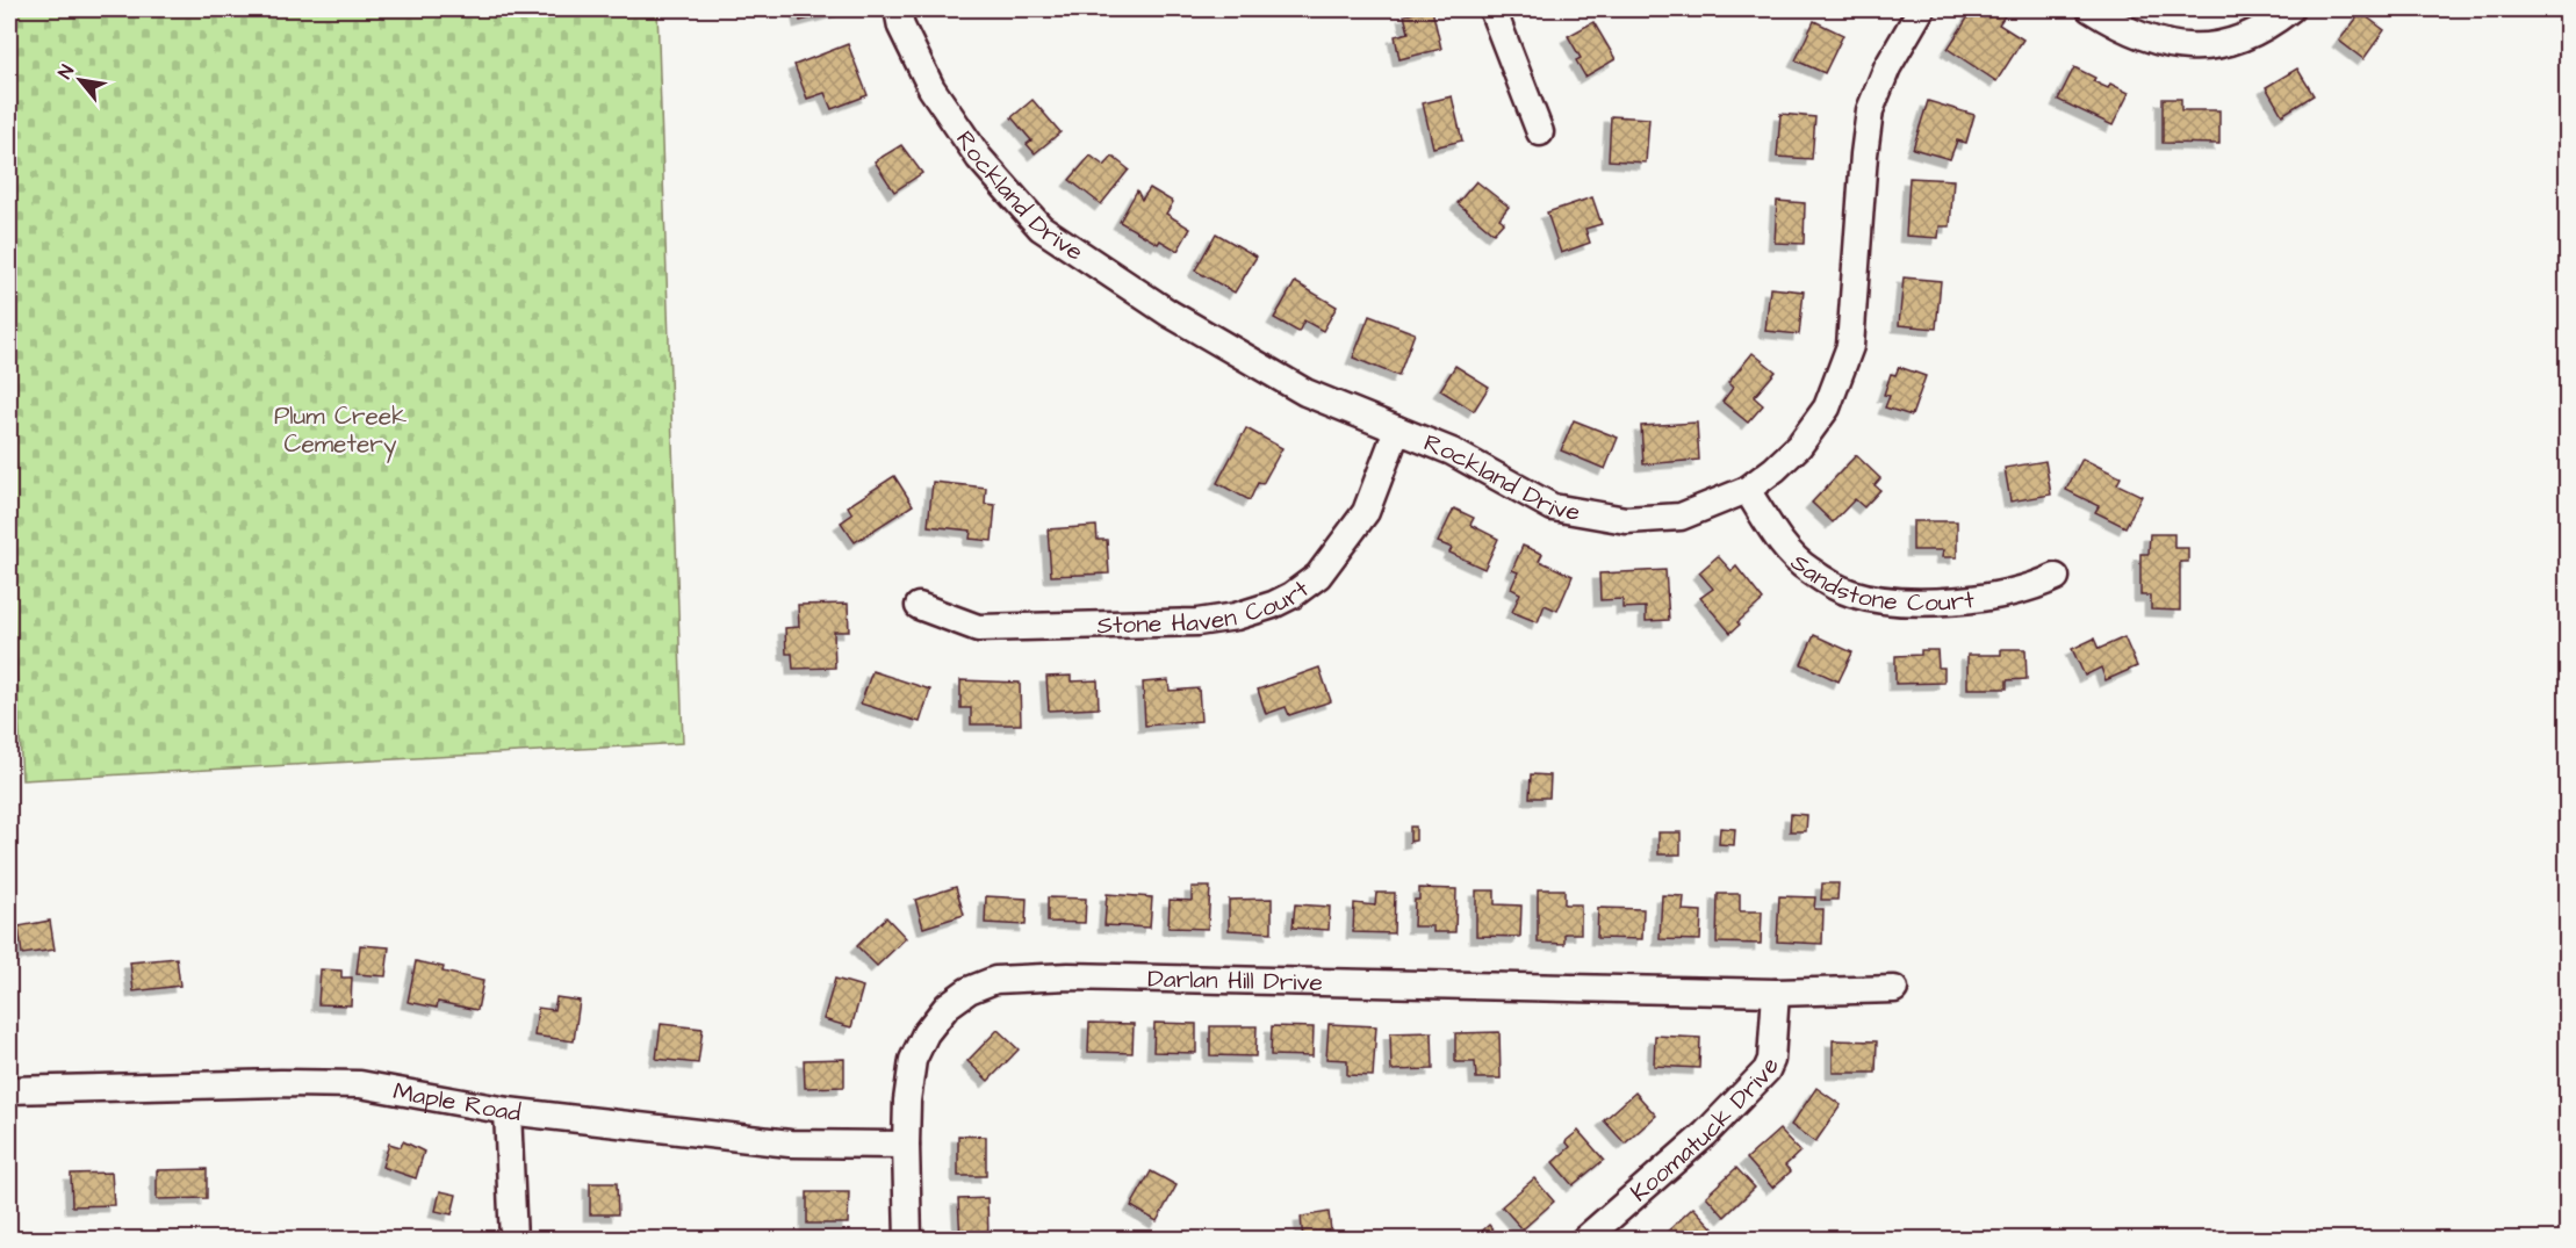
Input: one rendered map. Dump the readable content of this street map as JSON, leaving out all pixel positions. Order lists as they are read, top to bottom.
{
  "streets": {
    "street": [
      "Rockland Drive",
      "Sandstone Court",
      "Stone Haven Court",
      "Darlan Hill Drive",
      "Maple Road",
      "Koomatuck Drive"
    ]
  },
  "crossings": [
    ["Rockland Drive", "Sandstone Court"],
    ["Rockland Drive", "Stone Haven Court"],
    ["Darlan Hill Drive", "Maple Road"],
    ["Darlan Hill Drive", "Koomatuck Drive"]
  ],
  "parks": ["Plum Creek Cemetery"],
  "north": "top left"
}
